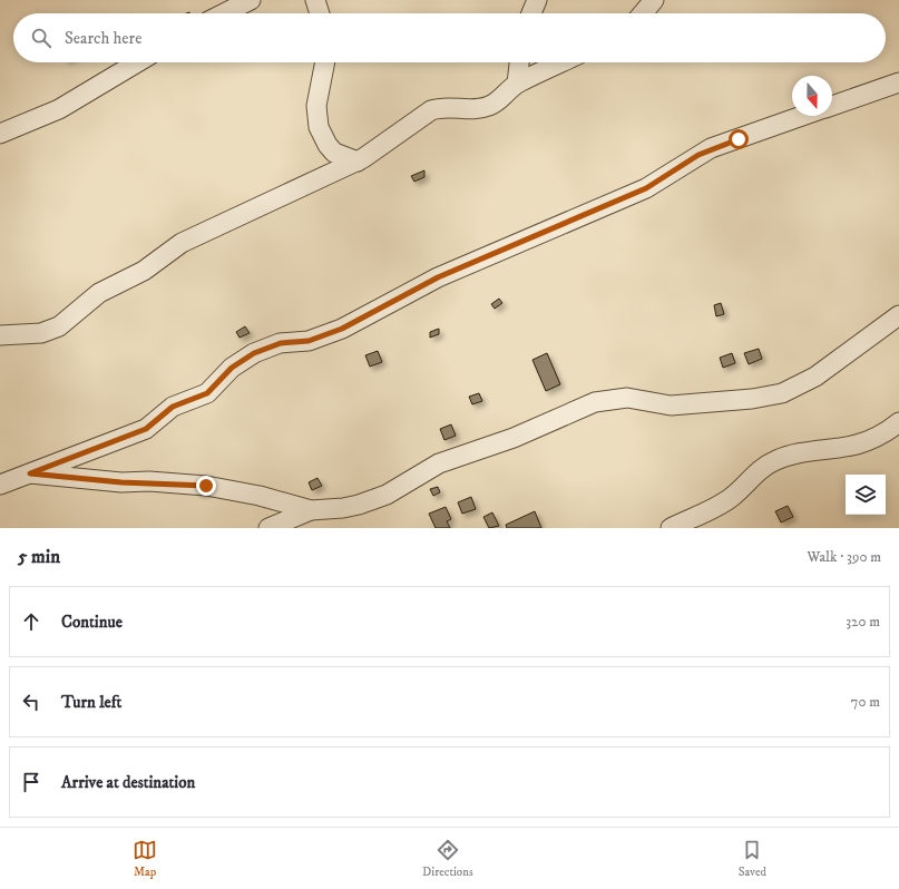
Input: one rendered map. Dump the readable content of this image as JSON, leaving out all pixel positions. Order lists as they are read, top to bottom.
{
  "north": "bottom",
  "page": {
    "search": "Search here",
    "heading": ["5 min", "Walk · 390 m"],
    "list": [
      ["Continue", "320 m"],
      ["Turn left", "70 m"],
      "Arrive at destination"
    ],
    "nav": ["Map", "Directions", "Saved"]
  }
}
